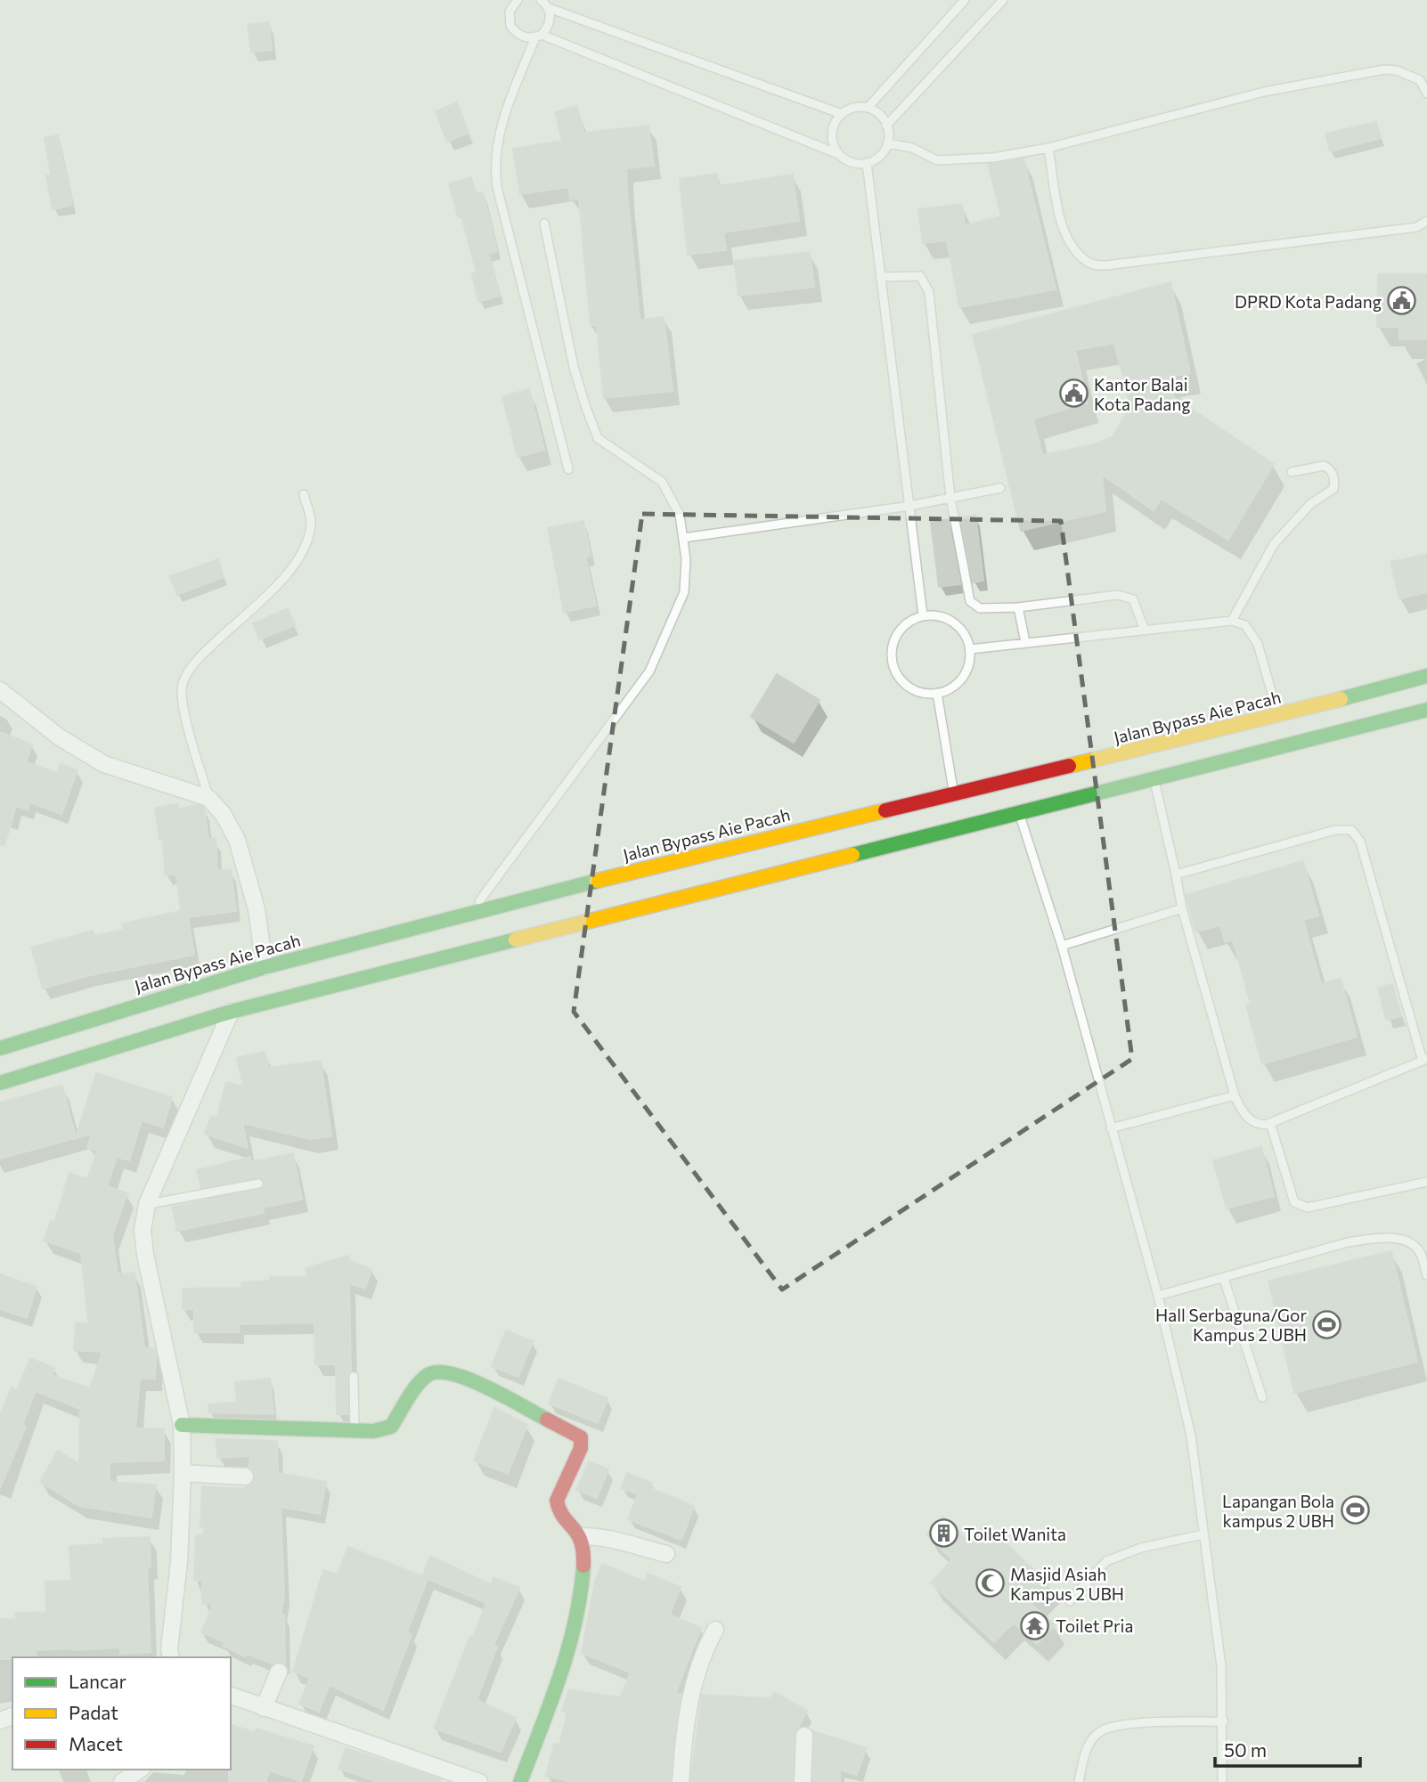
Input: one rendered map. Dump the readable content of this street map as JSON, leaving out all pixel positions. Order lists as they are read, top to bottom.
{
  "streets": {
    "main road": ["Jalan Bypass Aie Pacah"]
  },
  "places": {
    "public building": ["DPRD Kota Padang", "Kantor Balai Kota Padang"],
    "sports": ["Hall Serbaguna/Gor Kampus 2 UBH", "Lapangan Bola kampus 2 UBH"],
    "building": ["Toilet Wanita"],
    "mosque": ["Masjid Asiah Kampus 2 UBH"],
    "temple": ["Toilet Pria"]
  },
  "legend": ["Lancar", "Padat", "Macet"],
  "scale_bar": "50 m"
}
